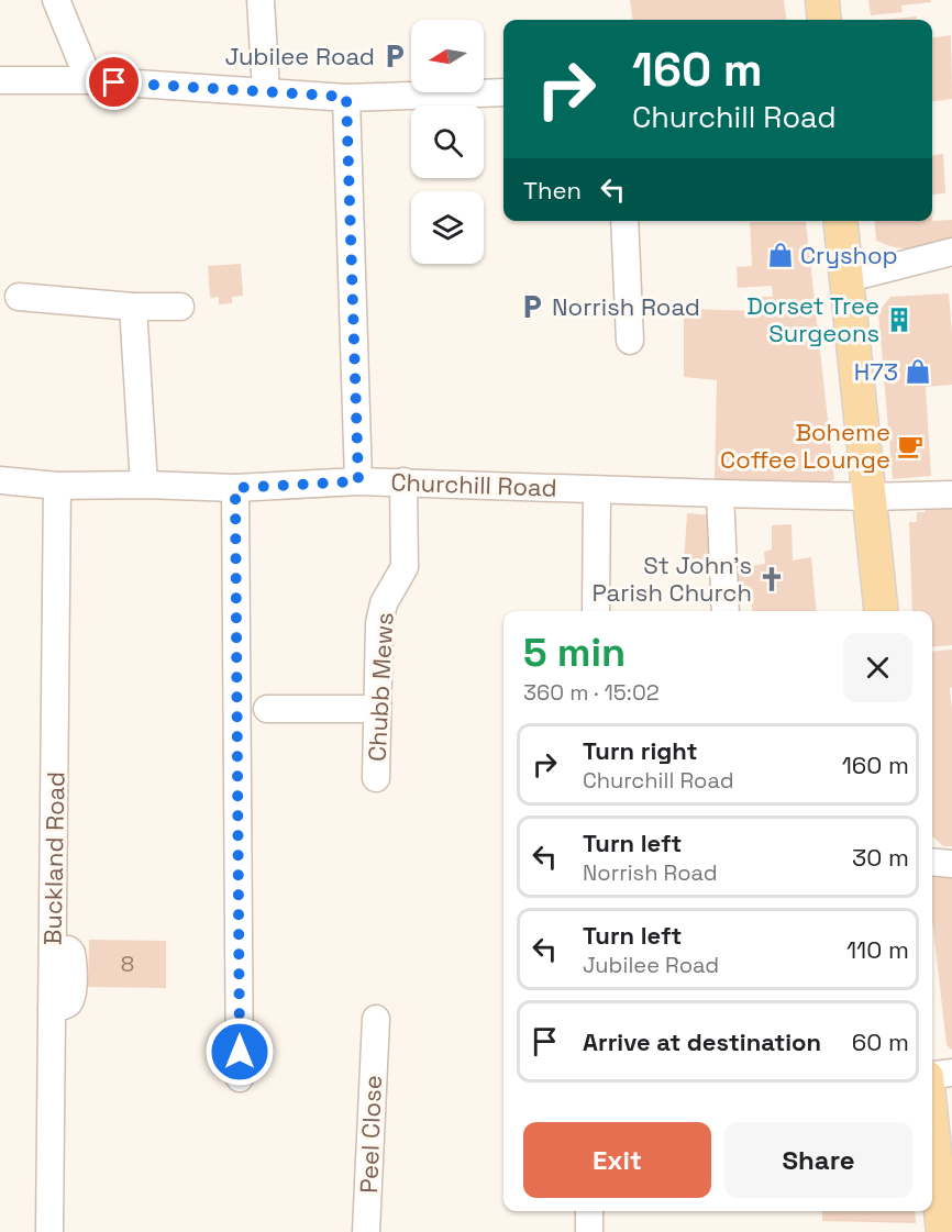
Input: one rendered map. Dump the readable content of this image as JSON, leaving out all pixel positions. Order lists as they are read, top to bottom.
{
  "streets": {
    "street": [
      "Churchill Road",
      "Chubb Mews",
      "Buckland Road",
      "Peel Close"
    ]
  },
  "crossings": [
    ["Churchill Road", "Chubb Mews"],
    ["Churchill Road", "Buckland Road"]
  ],
  "places": {
    "parking": ["Jubilee Road", "Norrish Road"],
    "shop": ["Cryshop", "H73"],
    "building": ["Dorset Tree Surgeons"],
    "cafe": ["Boheme Coffee Lounge"],
    "church": ["St John's Parish Church"]
  },
  "house_numbers": ["8"],
  "north": "left",
  "page": {
    "turn": ["160 m", "Churchill Road"],
    "then": "Then",
    "heading": ["5 min", "360 m · 15:02"],
    "list": [
      {
        "name": "Turn right",
        "note": "Churchill Road",
        "value": "160 m"
      },
      {
        "name": "Turn left",
        "note": "Norrish Road",
        "value": "30 m"
      },
      {
        "name": "Turn left",
        "note": "Jubilee Road",
        "value": "110 m"
      },
      {
        "name": "Arrive at destination",
        "value": "60 m"
      }
    ],
    "buttons": ["Exit", "Share"]
  }
}
